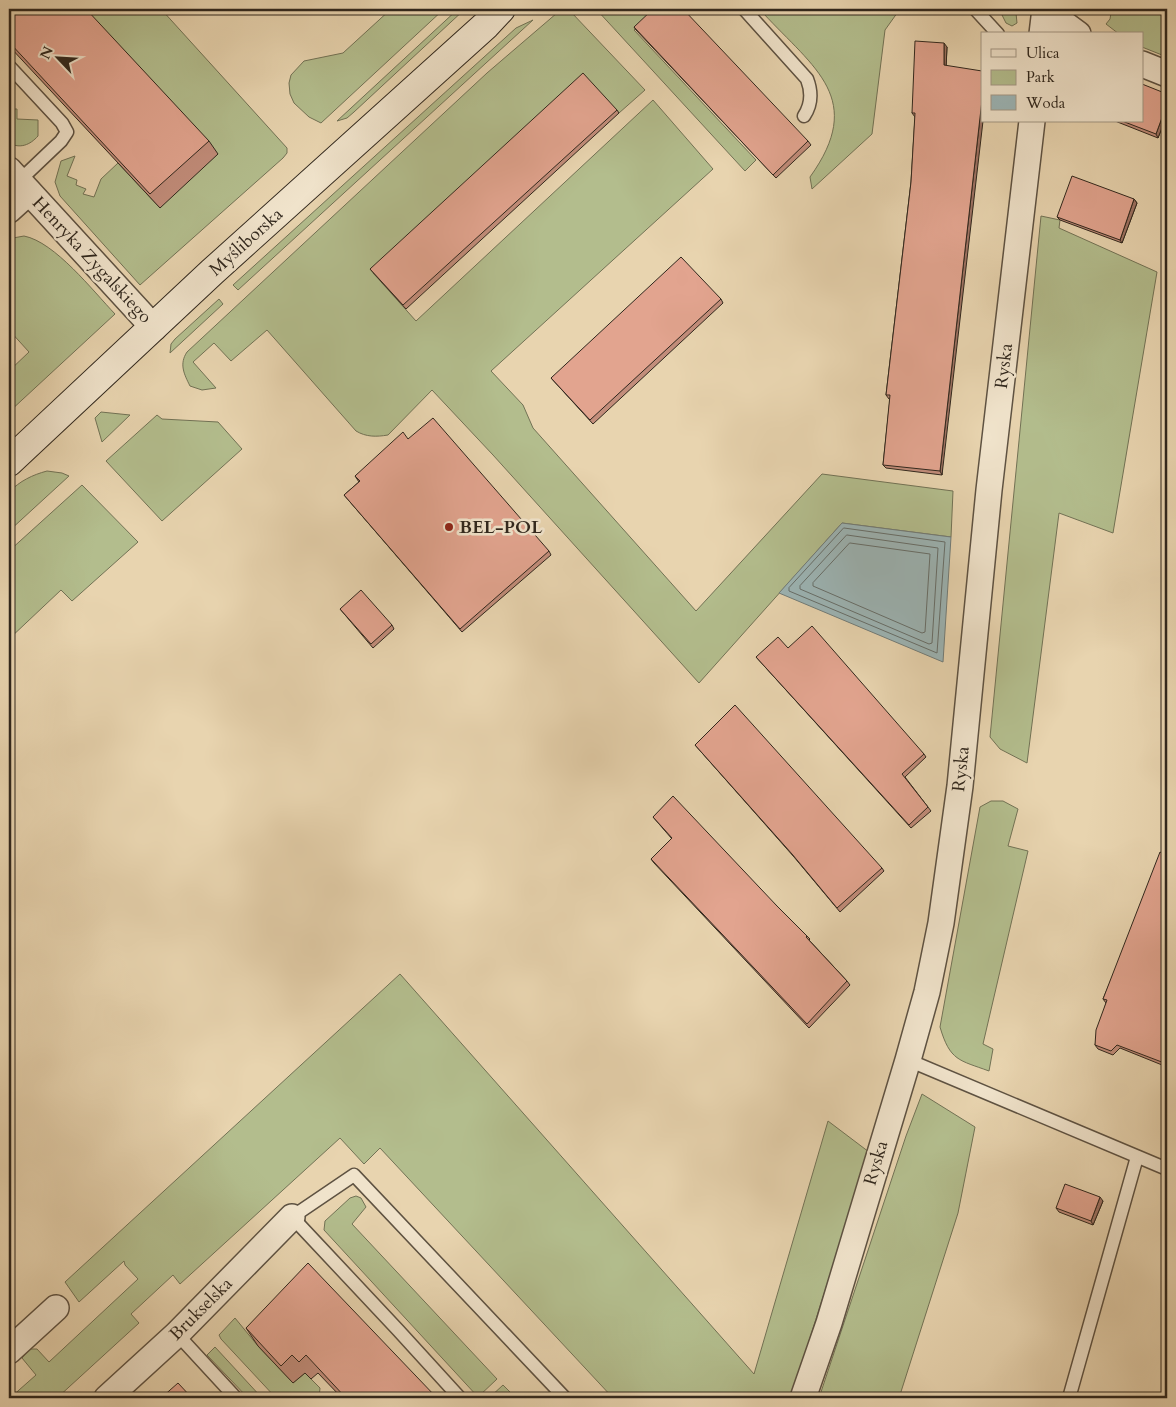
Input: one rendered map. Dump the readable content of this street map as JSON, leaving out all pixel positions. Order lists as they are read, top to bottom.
{
  "streets": {
    "main road": ["Myśliborska"],
    "street": ["Henryka Zygalskiego", "Ryska", "Brukselska"]
  },
  "crossings": [
    ["Myśliborska", "Henryka Zygalskiego"]
  ],
  "places": ["BEL-POL"],
  "legend": ["Ulica", "Park", "Woda"],
  "north": "top left"
}
